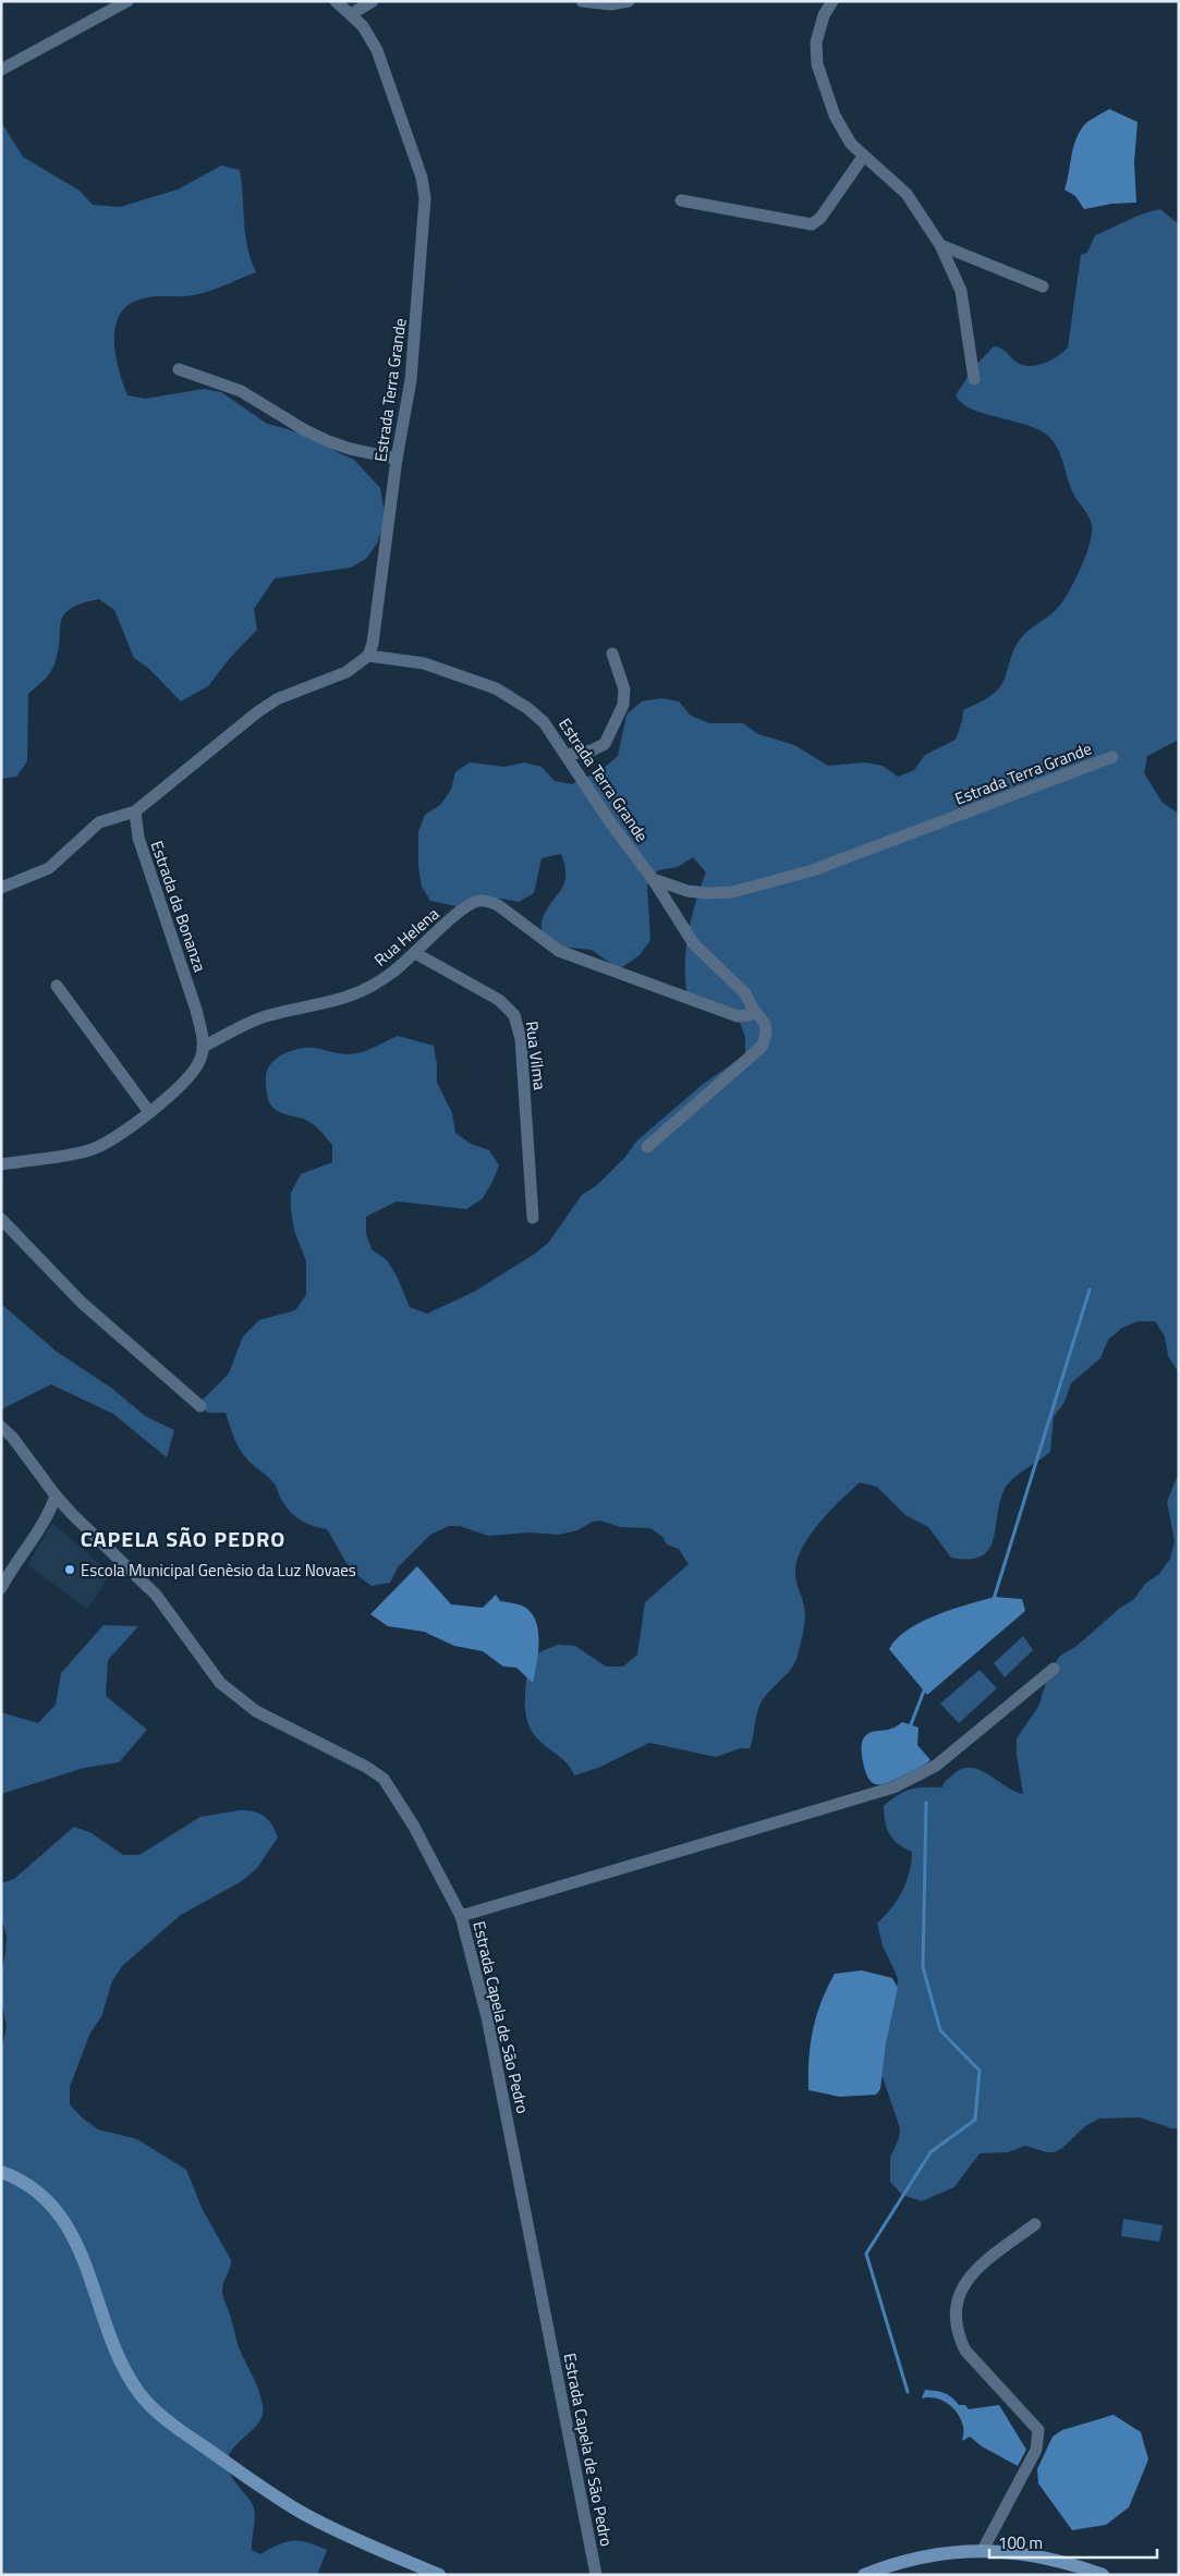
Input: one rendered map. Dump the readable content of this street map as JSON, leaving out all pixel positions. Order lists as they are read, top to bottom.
{
  "streets": {
    "street": [
      "Estrada Terra Grande",
      "Estrada da Bonanza",
      "Rua Helena",
      "Rua Vilma",
      "Estrada Capela de São Pedro"
    ]
  },
  "crossings": [
    ["Estrada da Bonanza", "Rua Helena"],
    ["Rua Helena", "Rua Vilma"]
  ],
  "districts": ["CAPELA SÃO PEDRO"],
  "places": ["Escola Municipal Genèsio da Luz Novaes"],
  "scale_bar": "100 m"
}
